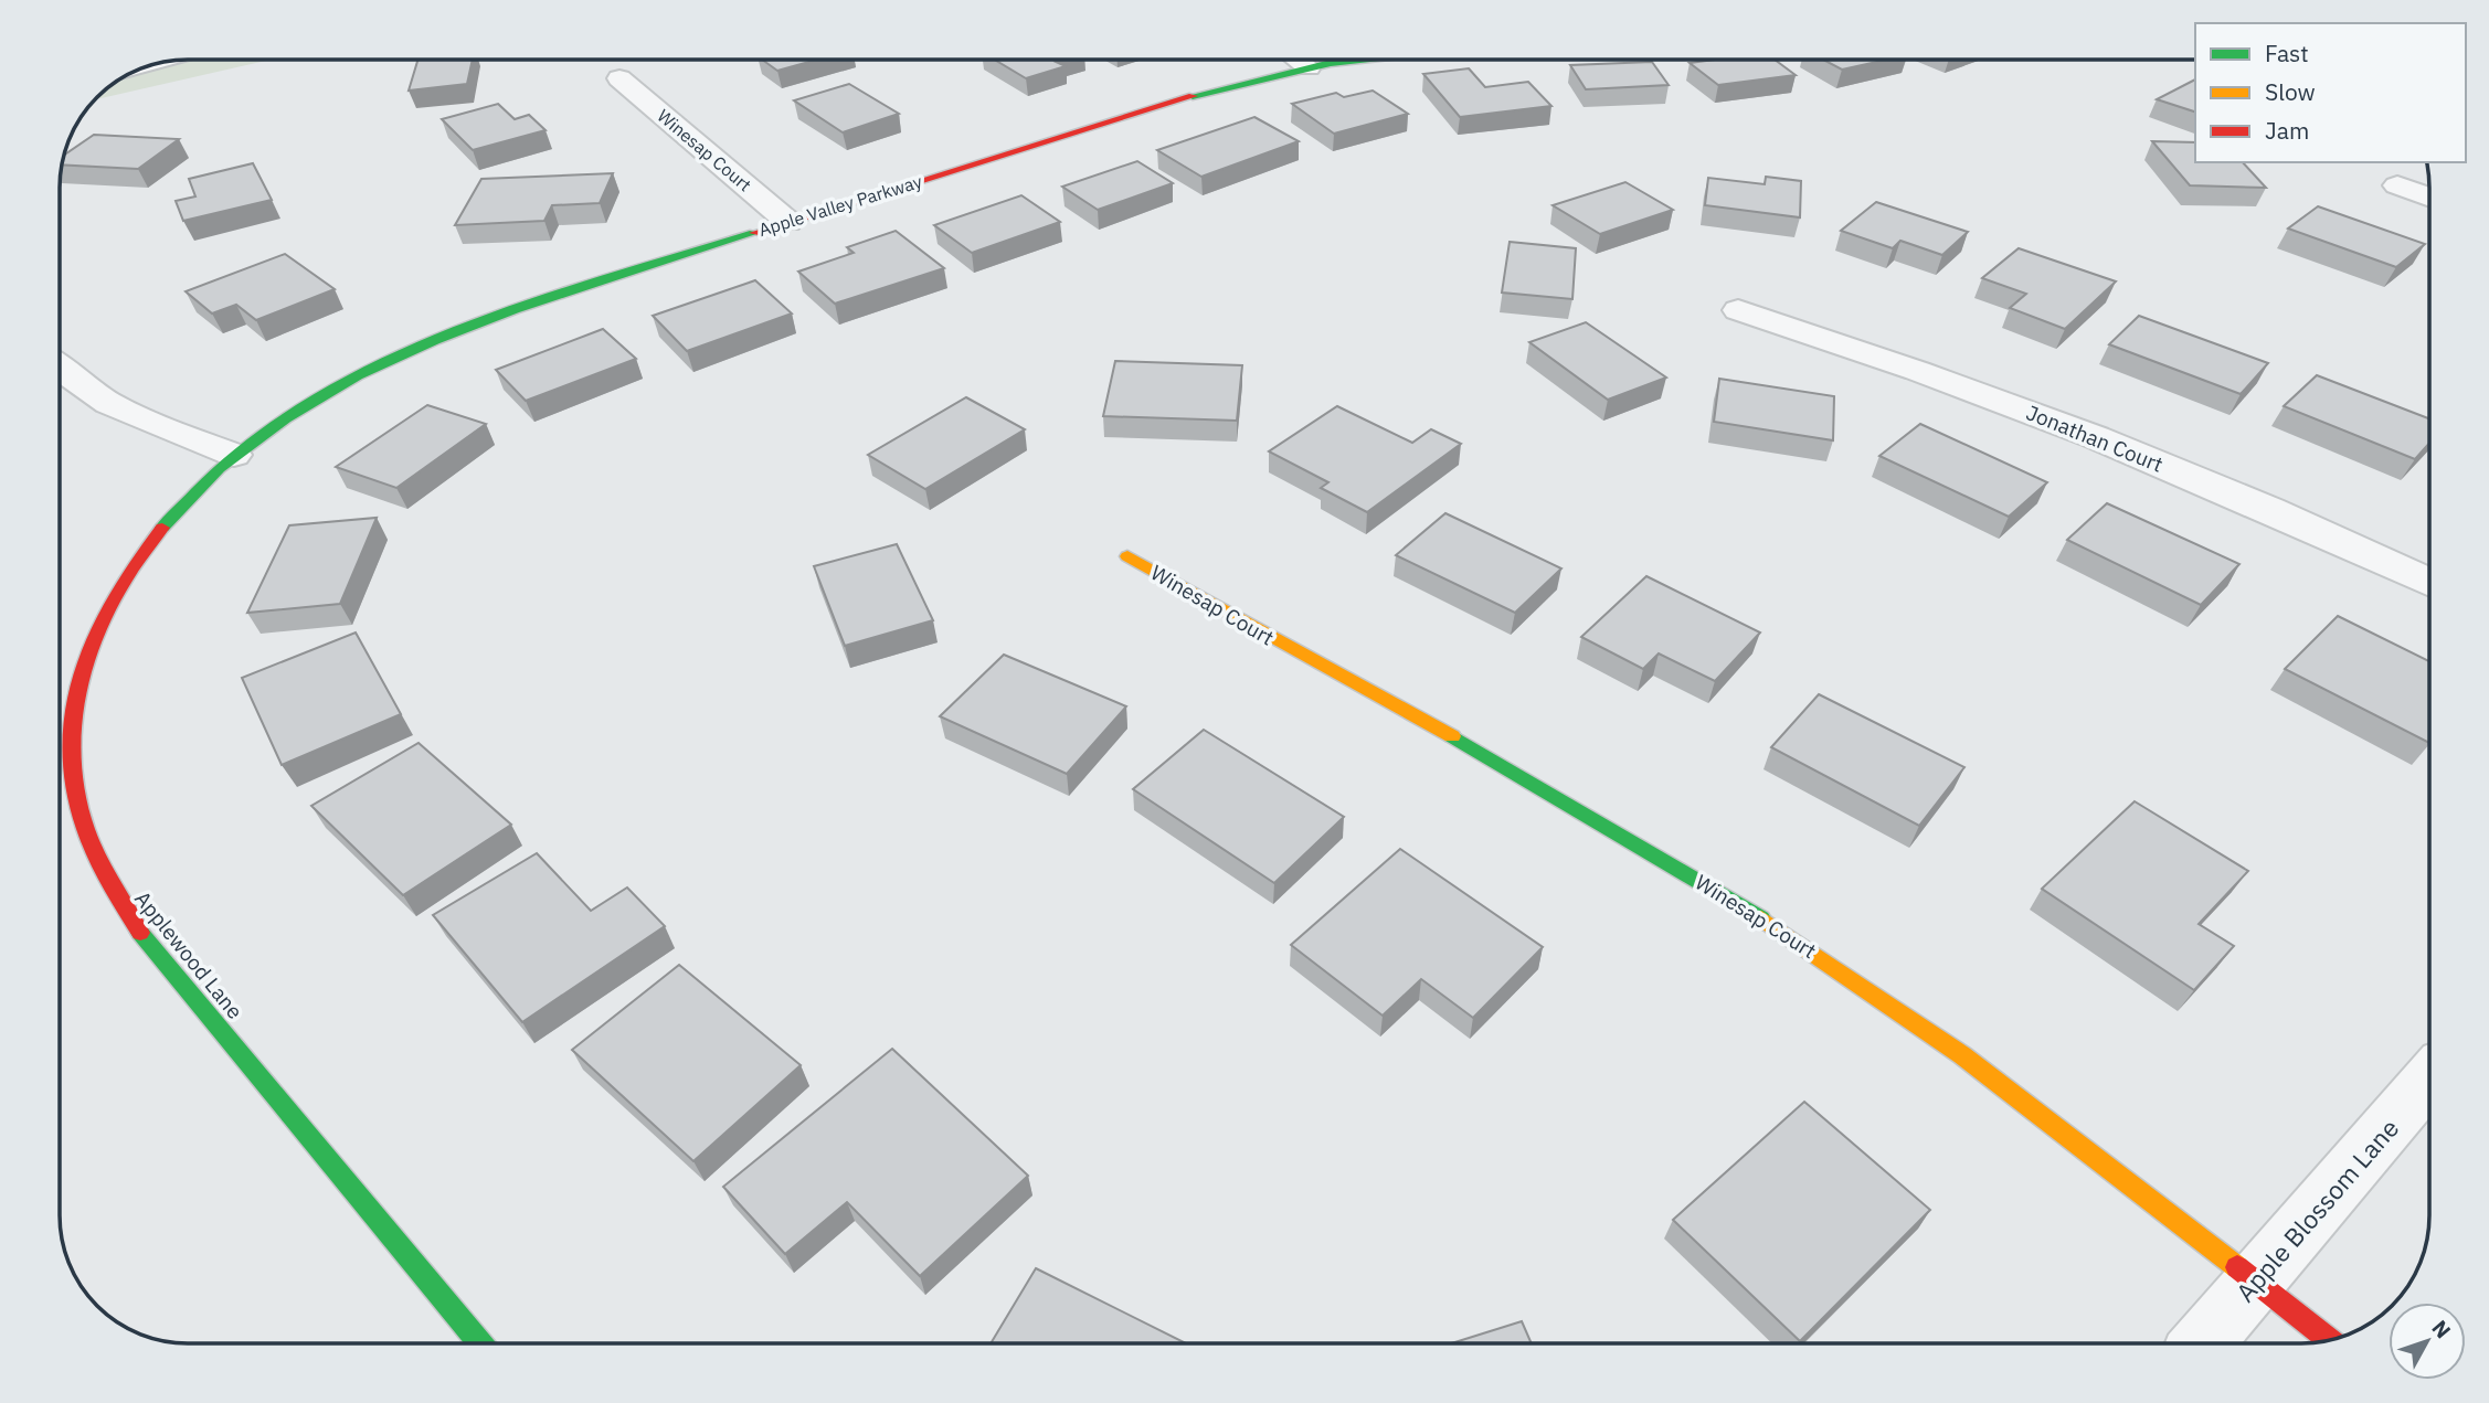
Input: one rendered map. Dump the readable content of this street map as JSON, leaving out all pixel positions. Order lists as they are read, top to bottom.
{
  "streets": {
    "street": [
      "Winesap Court",
      "Apple Valley Parkway",
      "Jonathan Court",
      "Applewood Lane",
      "Apple Blossom Lane"
    ]
  },
  "crossings": [
    ["Winesap Court", "Apple Valley Parkway"],
    ["Winesap Court", "Apple Blossom Lane"],
    ["Apple Valley Parkway", "Applewood Lane"]
  ],
  "legend": ["Fast", "Slow", "Jam"],
  "north": "top right"
}
